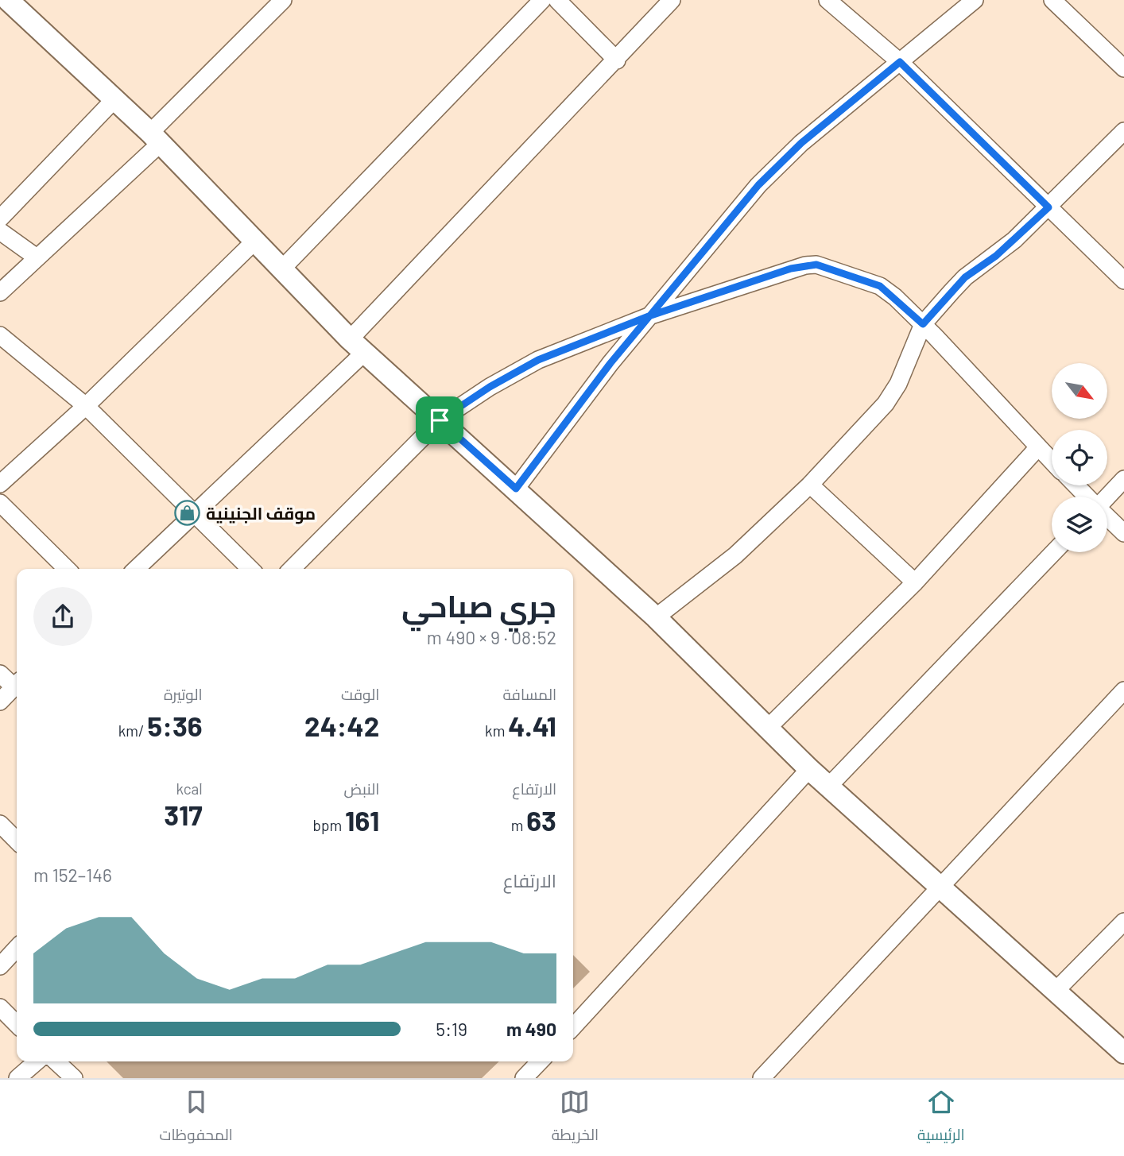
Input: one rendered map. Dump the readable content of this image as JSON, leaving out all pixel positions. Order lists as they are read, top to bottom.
{
  "places": {
    "shop": ["موقف الجنينية"]
  },
  "north": "bottom right",
  "page": {
    "heading": ["جري صباحي", "08:52 · 9 × 490 m"],
    "stats": [
      ["المسافة", "4.41 km"],
      ["الوقت", "24:42"],
      ["الوتيرة", "5:36 /km"],
      ["الارتفاع", "63 m"],
      ["النبض", "161 bpm"],
      ["kcal", "317"]
    ],
    "chart": ["الارتفاع", "146–152 m"],
    "list": [
      {
        "name": "490 m",
        "note": "5:19"
      }
    ],
    "tabs": ["الرئيسية", "الخريطة", "المحفوظات"]
  }
}
